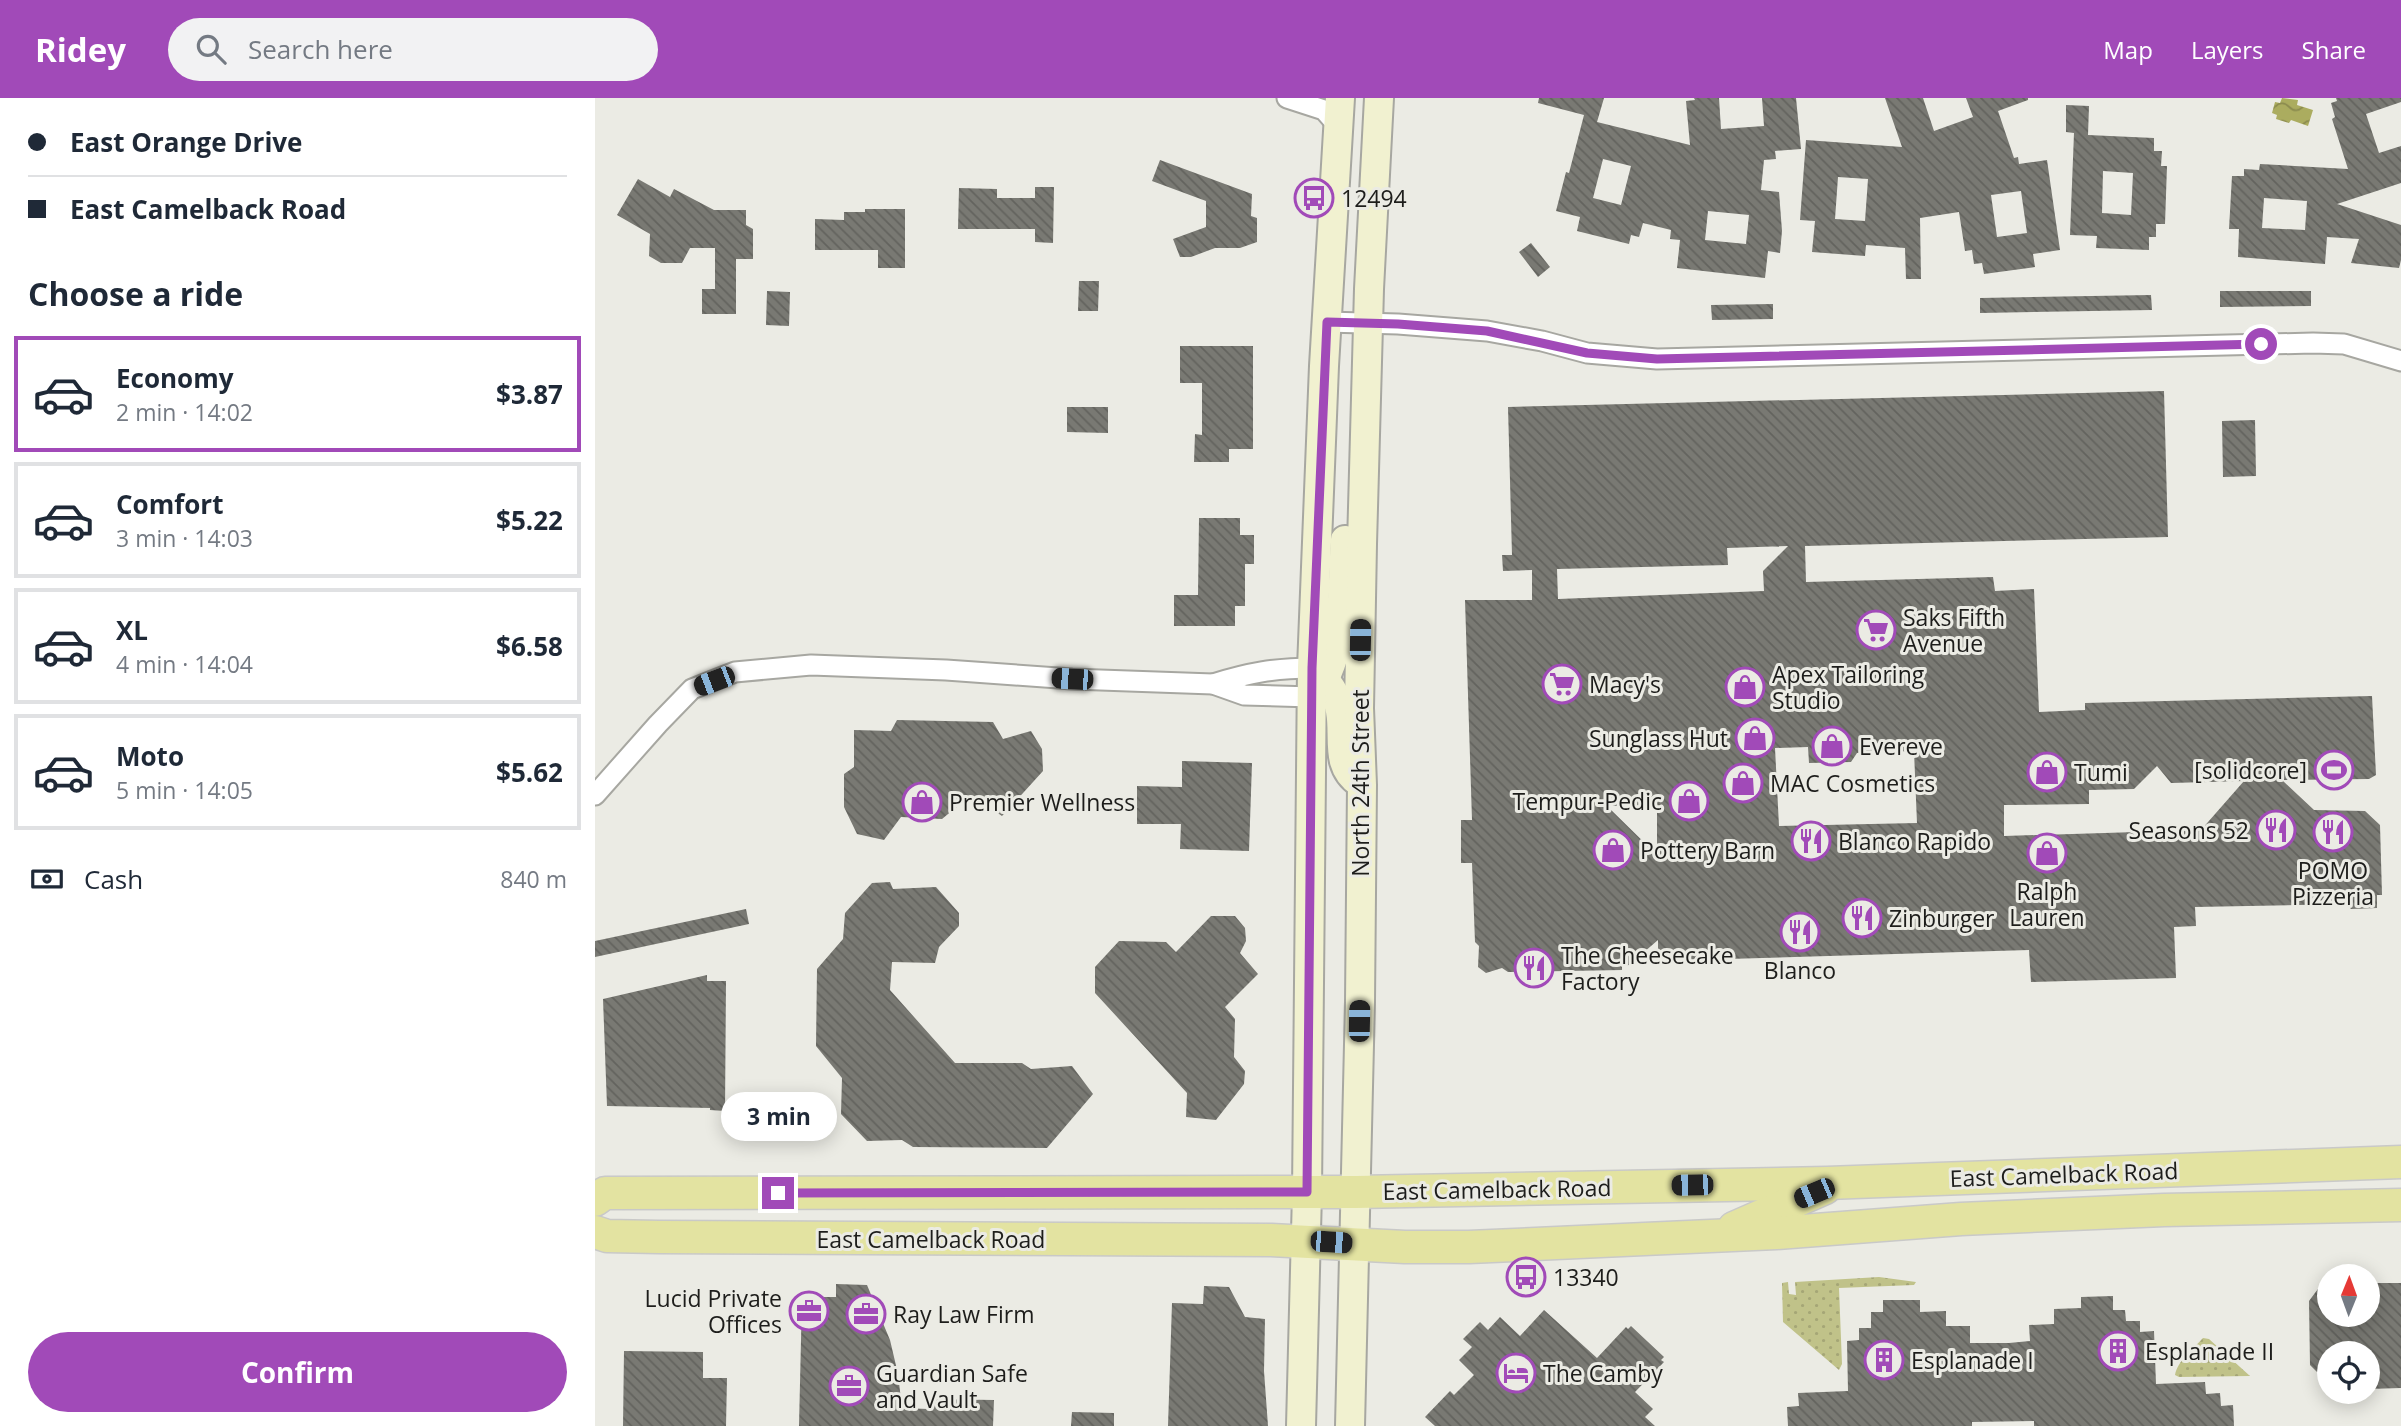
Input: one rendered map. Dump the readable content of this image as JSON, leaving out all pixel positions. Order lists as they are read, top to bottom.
{
  "streets": {
    "main road": ["North 24th Street", "East Camelback Road"]
  },
  "crossings": [
    ["North 24th Street", "East Camelback Road"]
  ],
  "places": {
    "bus stop": ["12494", "13340"],
    "supermarket": ["Saks Fifth Avenue", "Macy's"],
    "shop": [
      "Apex Tailoring Studio",
      "Sunglass Hut",
      "Evereve",
      "Tumi",
      "MAC Cosmetics",
      "Tempur-Pedic",
      "Premier Wellness",
      "Pottery Barn",
      "Ralph Lauren"
    ],
    "sports": ["[solidcore]"],
    "restaurant": [
      "Seasons 52",
      "POMO Pizzeria",
      "Blanco Rapido",
      "Zinburger",
      "Blanco",
      "The Cheesecake Factory"
    ],
    "office": ["Lucid Private Offices", "Ray Law Firm", "Guardian Safe and Vault"],
    "building": ["Esplanade II", "Esplanade I"],
    "hotel": ["The Camby"]
  },
  "north": "top",
  "page": {
    "header": "Ridey",
    "search": "Search here",
    "nav": ["Map", "Layers", "Share"],
    "banner": ["East Orange Drive", "East Camelback Road"],
    "heading": "Choose a ride",
    "list": [
      {
        "name": "Economy",
        "note": "2 min · 14:02",
        "value": "$3.87"
      },
      {
        "name": "Comfort",
        "note": "3 min · 14:03",
        "value": "$5.22"
      },
      {
        "name": "XL",
        "note": "4 min · 14:04",
        "value": "$6.58"
      },
      {
        "name": "Moto",
        "note": "5 min · 14:05",
        "value": "$5.62"
      }
    ],
    "pay": ["Cash", "840 m"],
    "bubble": "3 min",
    "buttons": "Confirm"
  }
}
